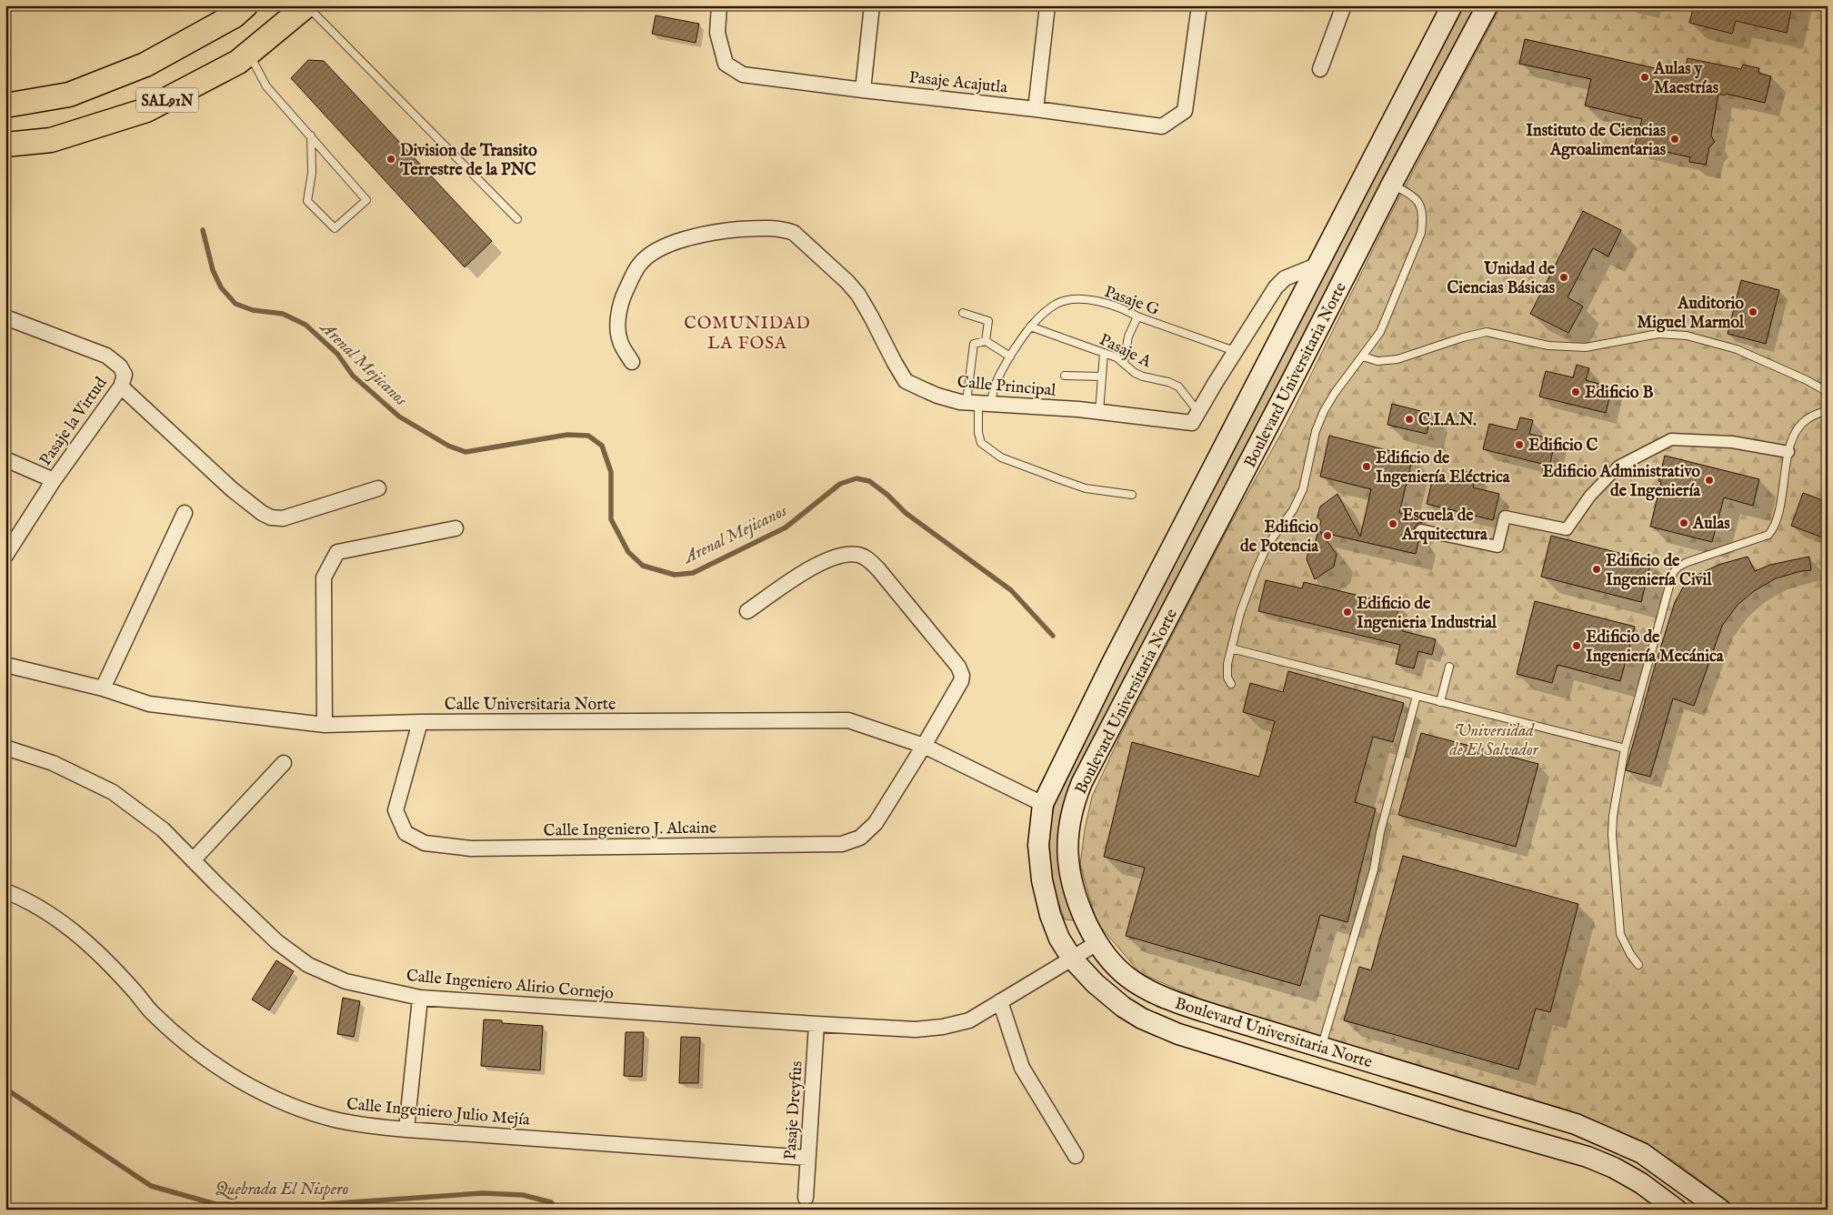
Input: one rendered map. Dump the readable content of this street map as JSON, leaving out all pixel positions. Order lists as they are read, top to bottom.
{
  "streets": {
    "main road": ["SAL91N", "Boulevard Universitaria Norte"],
    "street": [
      "Pasaje Acajutla",
      "Calle Principal",
      "Pasaje la Virtud",
      "Calle Universitaria Norte",
      "Calle Ingeniero J. Alcaine",
      "Calle Ingeniero Alirio Cornejo",
      "Pasaje Dreyfus",
      "Calle Ingeniero Julio Mejía"
    ],
    "lane": ["Pasaje G", "Pasaje A"]
  },
  "crossings": [
    ["Pasaje G", "Pasaje A"],
    ["Pasaje G", "Calle Principal"],
    ["Pasaje A", "Calle Principal"],
    ["Boulevard Universitaria Norte", "Calle Principal"],
    ["Boulevard Universitaria Norte", "Calle Universitaria Norte"],
    ["Boulevard Universitaria Norte", "Calle Ingeniero Alirio Cornejo"],
    ["Calle Universitaria Norte", "Calle Ingeniero J. Alcaine"],
    ["Calle Ingeniero Alirio Cornejo", "Pasaje Dreyfus"],
    ["Pasaje Dreyfus", "Calle Ingeniero Julio Mejía"]
  ],
  "districts": ["COMUNIDAD LA FOSA"],
  "water": ["Arenal Mejicanos", "Quebrada El Nispero"],
  "parks": ["Universidad de El Salvador"],
  "places": [
    "Aulas y Maestrías",
    "Instituto de Ciencias Agroalimentarias",
    "Division de Transito Terrestre de la PNC",
    "Unidad de Ciencias Básicas",
    "Auditorio Miguel Marmol",
    "Edificio B",
    "C.I.A.N.",
    "Edificio C",
    "Edificio de Ingeniería Eléctrica",
    "Edificio Administrativo de Ingeniería",
    "Aulas",
    "Escuela de Arquitectura",
    "Edificio de Potencia",
    "Edificio de Ingeniería Civil",
    "Edificio de Ingenieria Industrial",
    "Edificio de Ingeniería Mecánica"
  ]
}
